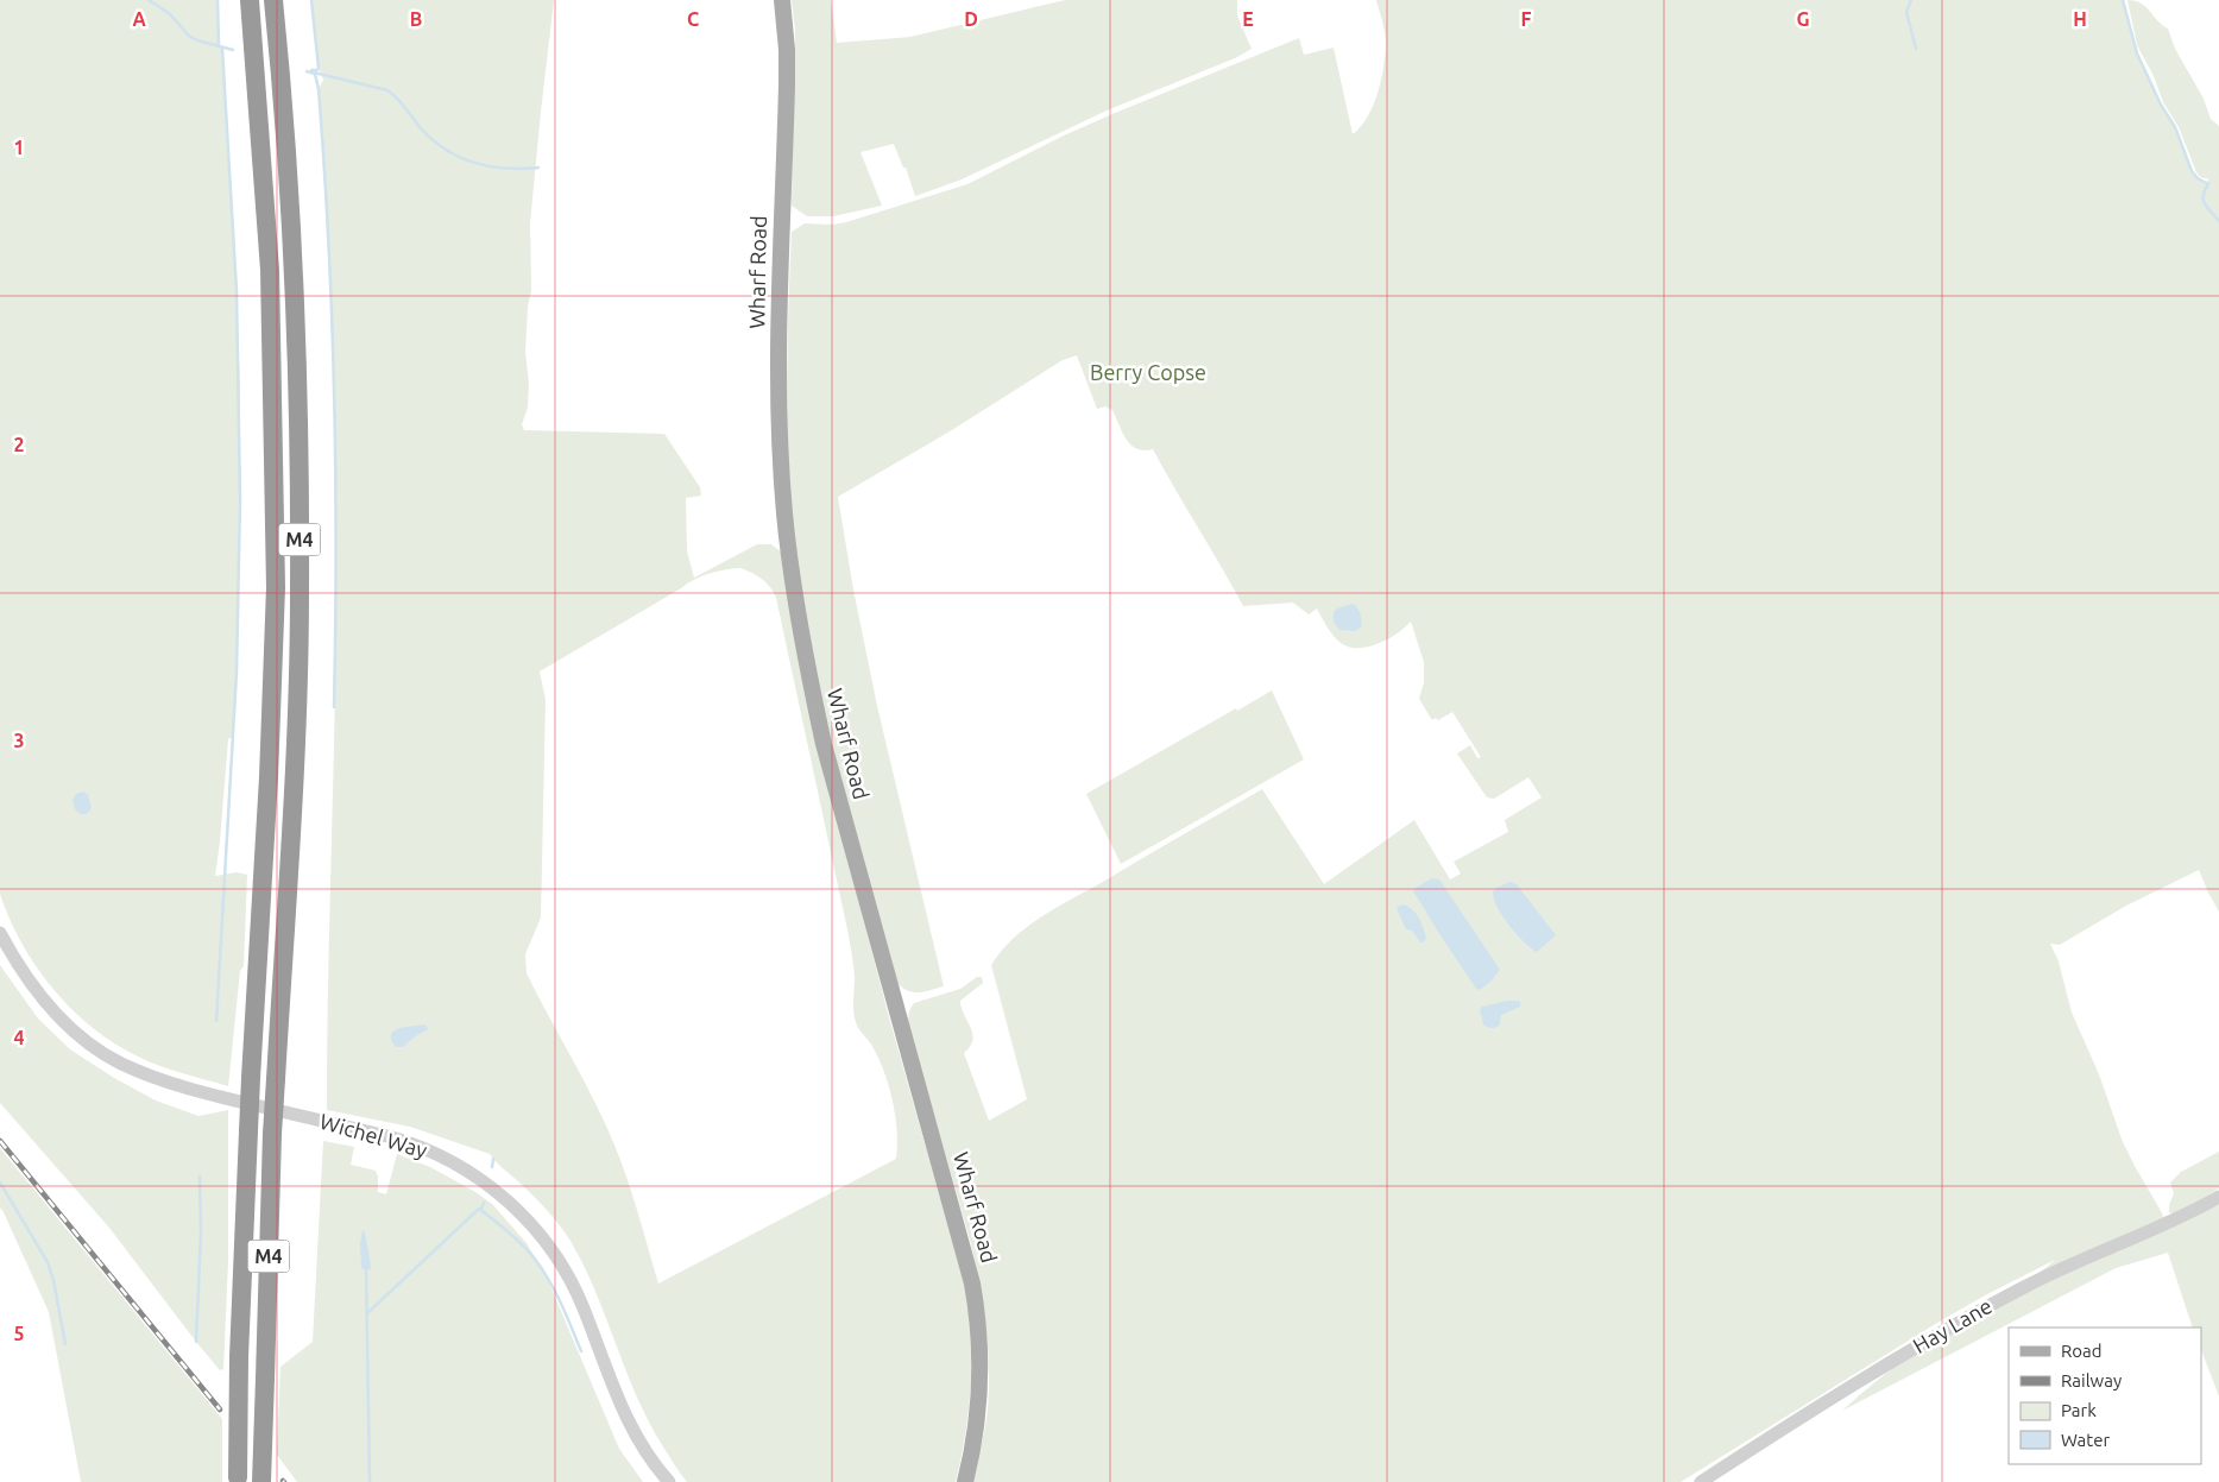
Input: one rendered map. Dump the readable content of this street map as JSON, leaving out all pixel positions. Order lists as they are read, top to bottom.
{
  "streets": {
    "highway": ["M4"],
    "main road": ["Wharf Road"],
    "street": ["Wichel Way", "Hay Lane"]
  },
  "parks": ["Berry Copse"],
  "legend": [
    "Road",
    "Railway",
    "Park",
    "Water"
  ],
  "grid": {
    "columns": [
      "A",
      "B",
      "C",
      "D",
      "E",
      "F",
      "G",
      "H"
    ],
    "rows": [
      "1",
      "2",
      "3",
      "4",
      "5"
    ]
  }
}
